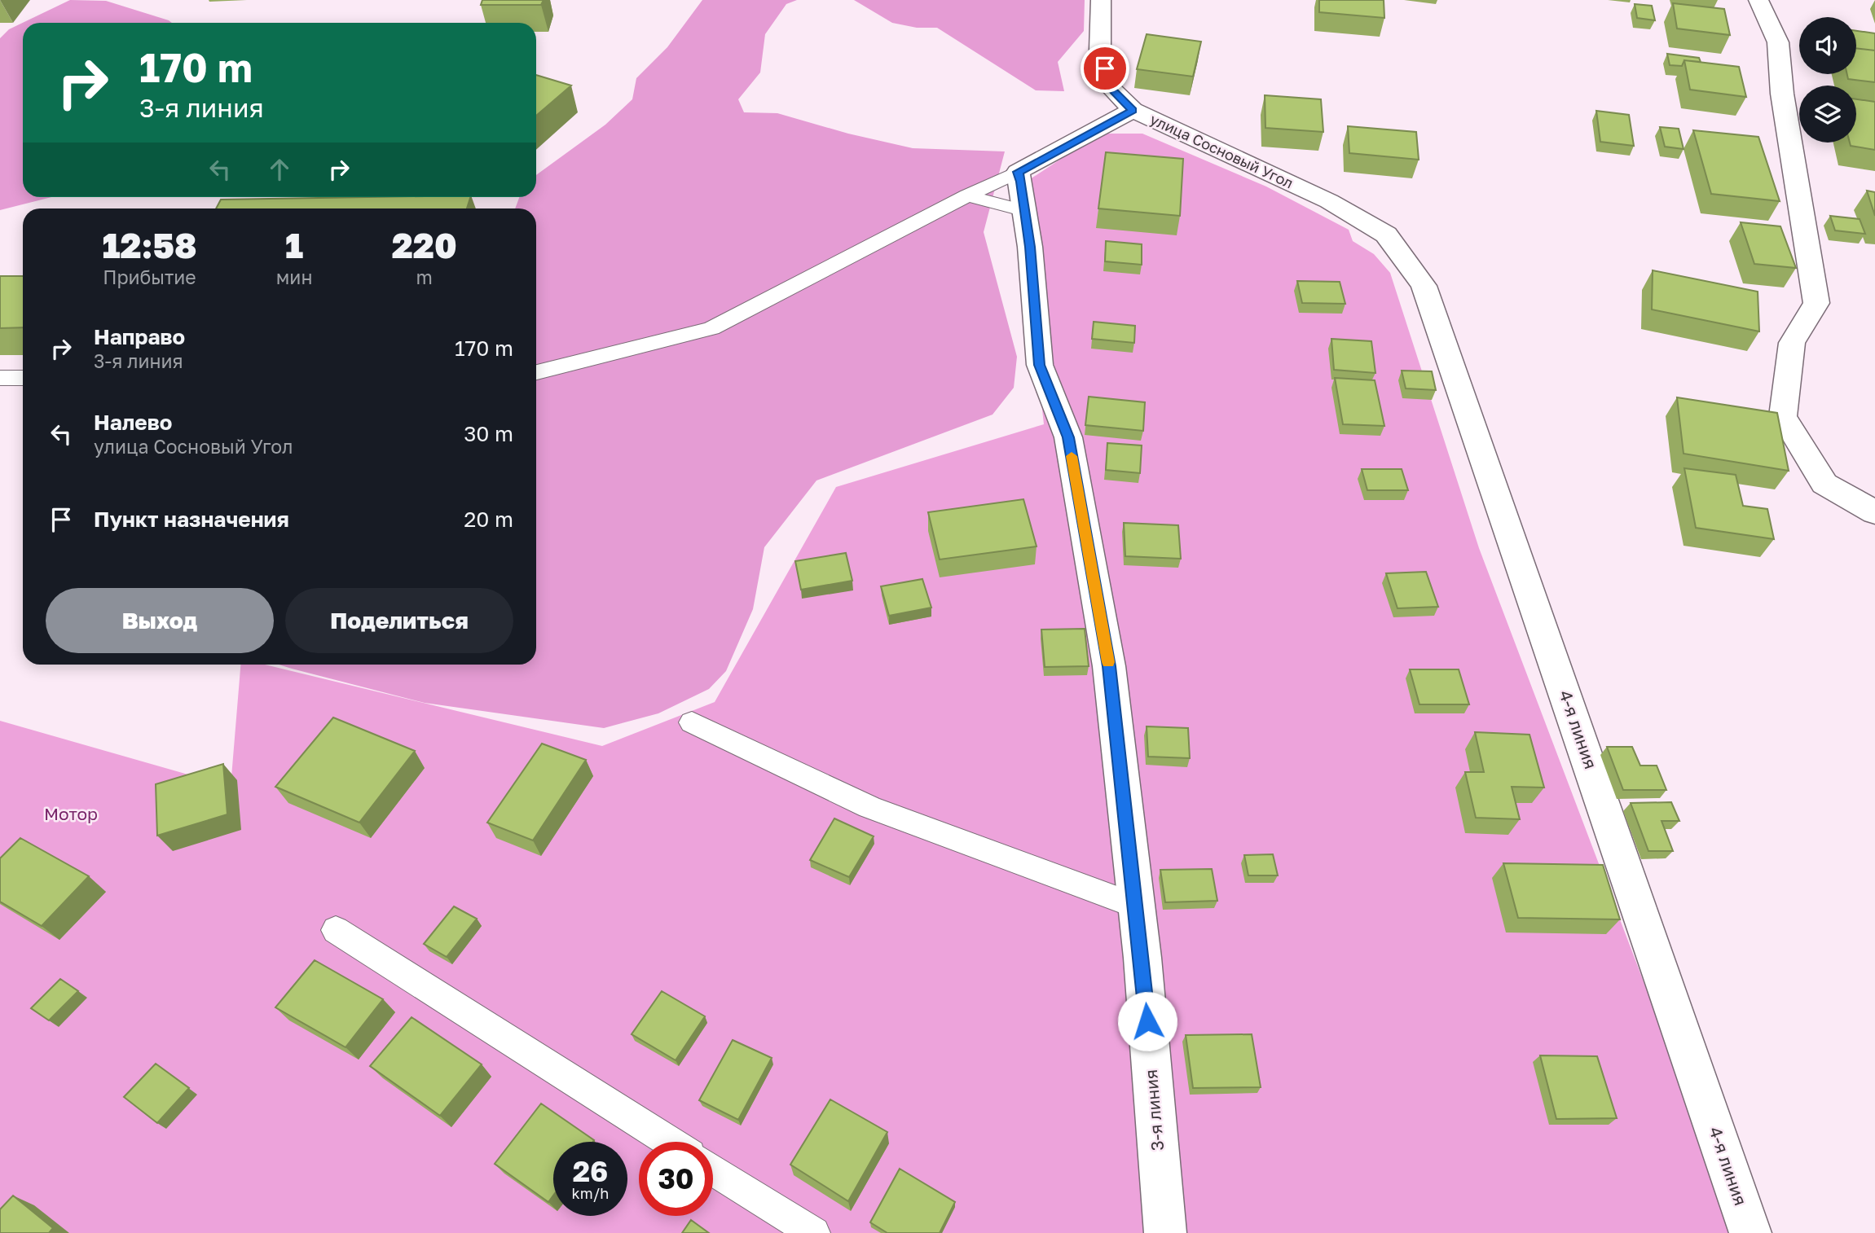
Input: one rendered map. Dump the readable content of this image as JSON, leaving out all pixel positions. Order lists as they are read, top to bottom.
{
  "streets": {
    "street": ["улица Сосновый Угол", "4-я линия", "3-я линия"]
  },
  "crossings": [
    ["улица Сосновый Угол", "4-я линия"]
  ],
  "parks": ["Мотор"],
  "page": {
    "turn": ["170 m", "3-я линия"],
    "eta": [
      "12:58",
      "Прибытие",
      "1",
      "мин",
      "220",
      "m"
    ],
    "list": [
      {
        "name": "Направо",
        "note": "3-я линия",
        "value": "170 m"
      },
      {
        "name": "Налево",
        "note": "улица Сосновый Угол",
        "value": "30 m"
      },
      {
        "name": "Пункт назначения",
        "value": "20 m"
      }
    ],
    "buttons": ["Выход", "Поделиться"],
    "speed": "26 km/h",
    "limit": "30"
  }
}
